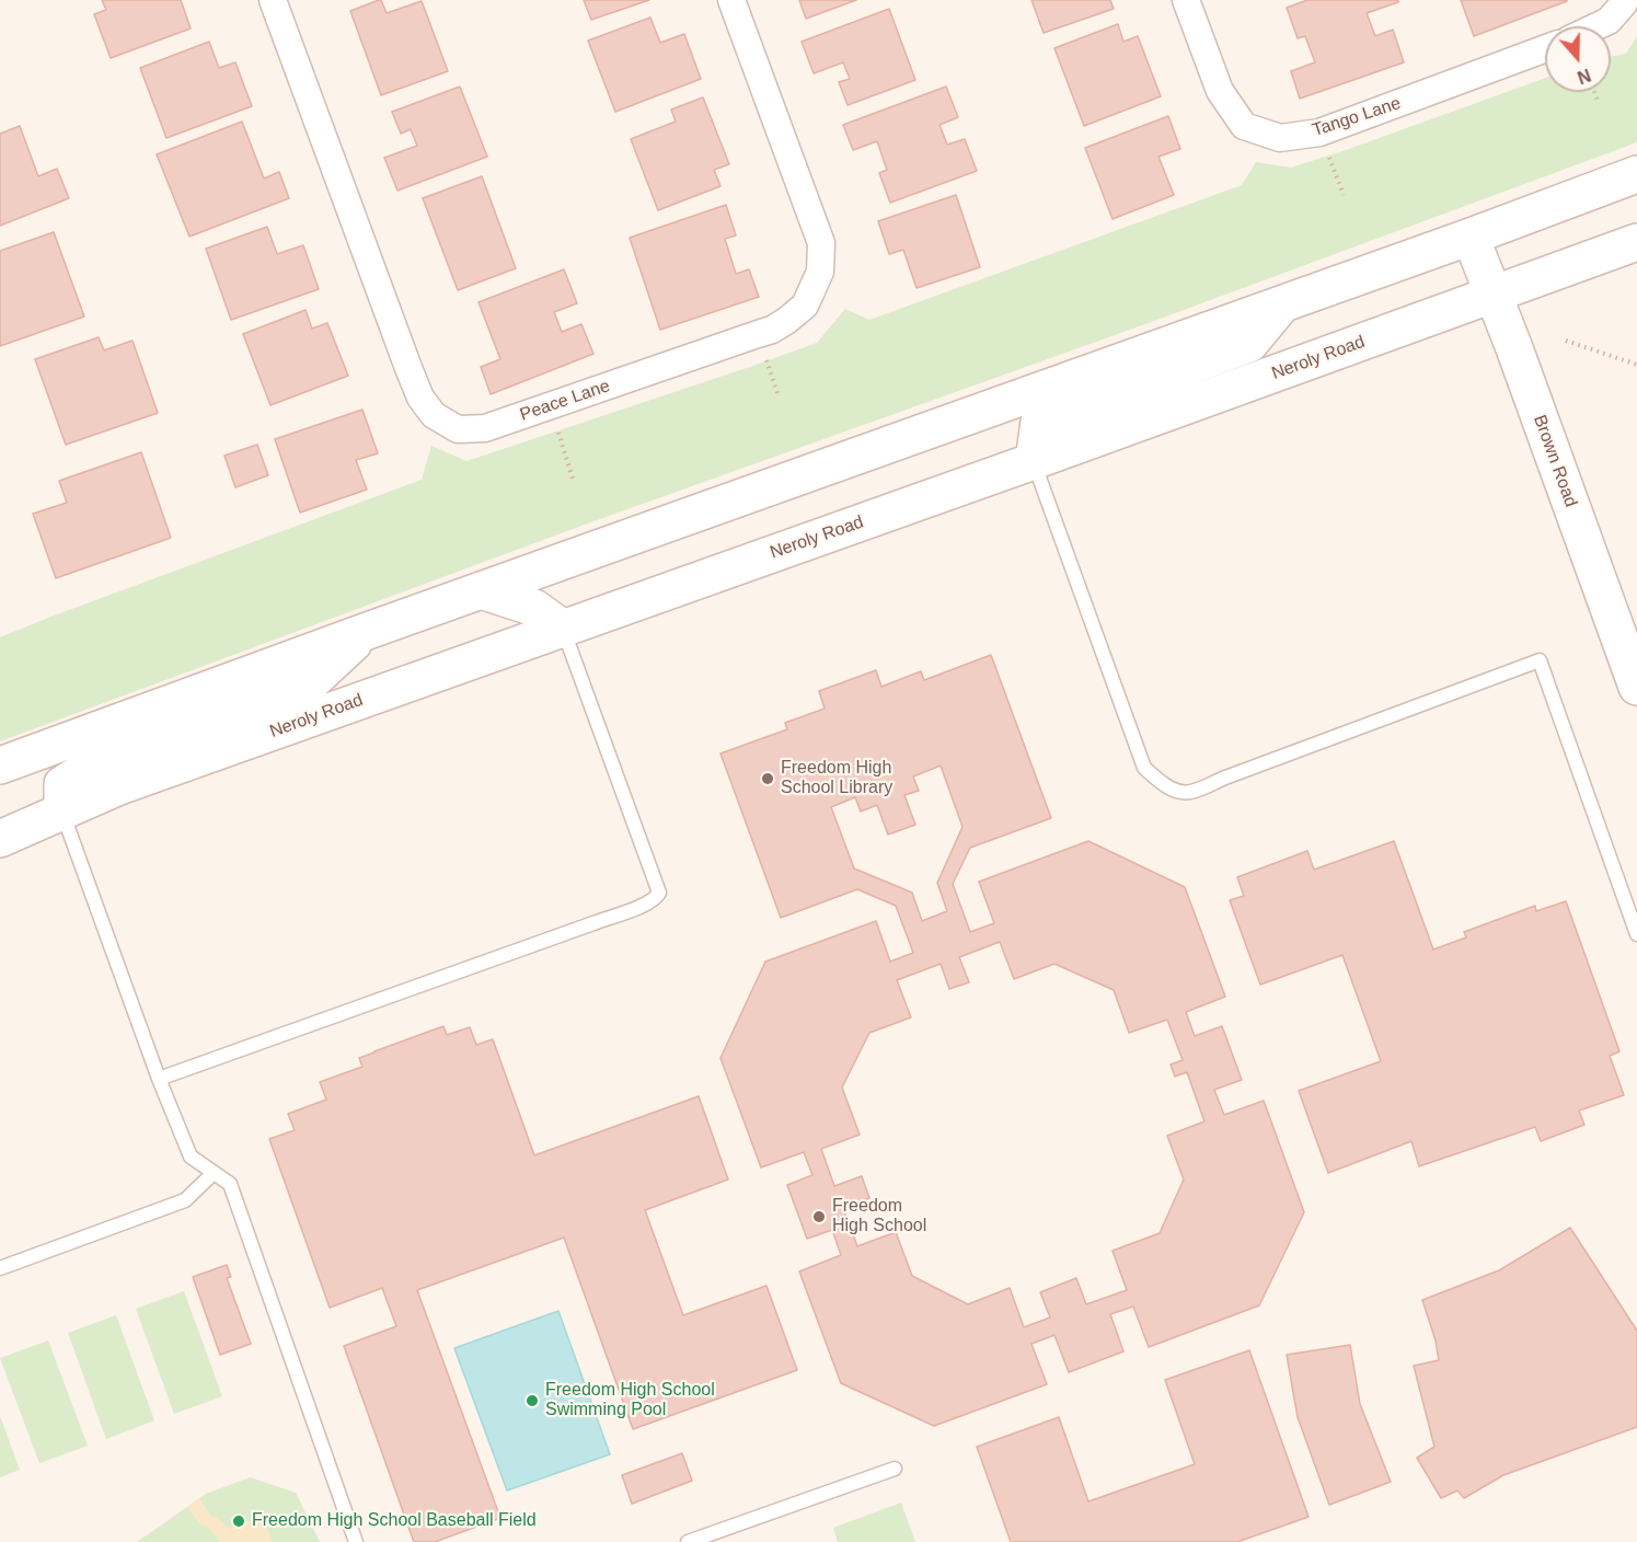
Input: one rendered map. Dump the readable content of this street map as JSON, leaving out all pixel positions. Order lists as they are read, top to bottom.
{
  "streets": {
    "street": [
      "Tango Lane",
      "Neroly Road",
      "Peace Lane",
      "Brown Road"
    ]
  },
  "crossings": [
    ["Neroly Road", "Brown Road"]
  ],
  "places": [
    "Freedom High School Library",
    "Freedom High School",
    "Freedom High School Swimming Pool",
    "Freedom High School Baseball Field"
  ],
  "north": "bottom"
}
